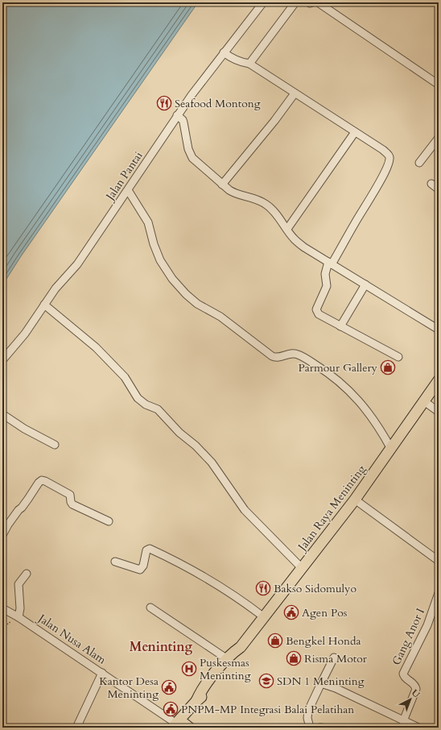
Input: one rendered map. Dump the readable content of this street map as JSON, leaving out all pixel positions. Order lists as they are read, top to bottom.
{
  "streets": {
    "highway": ["Jalan Raya Meninting"],
    "street": ["Jalan Pantai", "Gang Anor I", "Jalan Nusa Alam"]
  },
  "crossings": [
    ["Jalan Raya Meninting", "Jalan Nusa Alam"]
  ],
  "districts": ["Meninting"],
  "places": {
    "restaurant": ["Seafood Montong", "Bakso Sidomulyo"],
    "shop": ["Parmour Gallery", "Bengkel Honda", "Risma Motor"],
    "public building": ["Agen Pos", "Kantor Desa Meninting", "PNPM-MP Integrasi Balai Pelatihan"],
    "hospital": ["Puskesmas Meninting"],
    "school or university": ["SDN 1 Meninting"]
  },
  "north": "top right"
}
